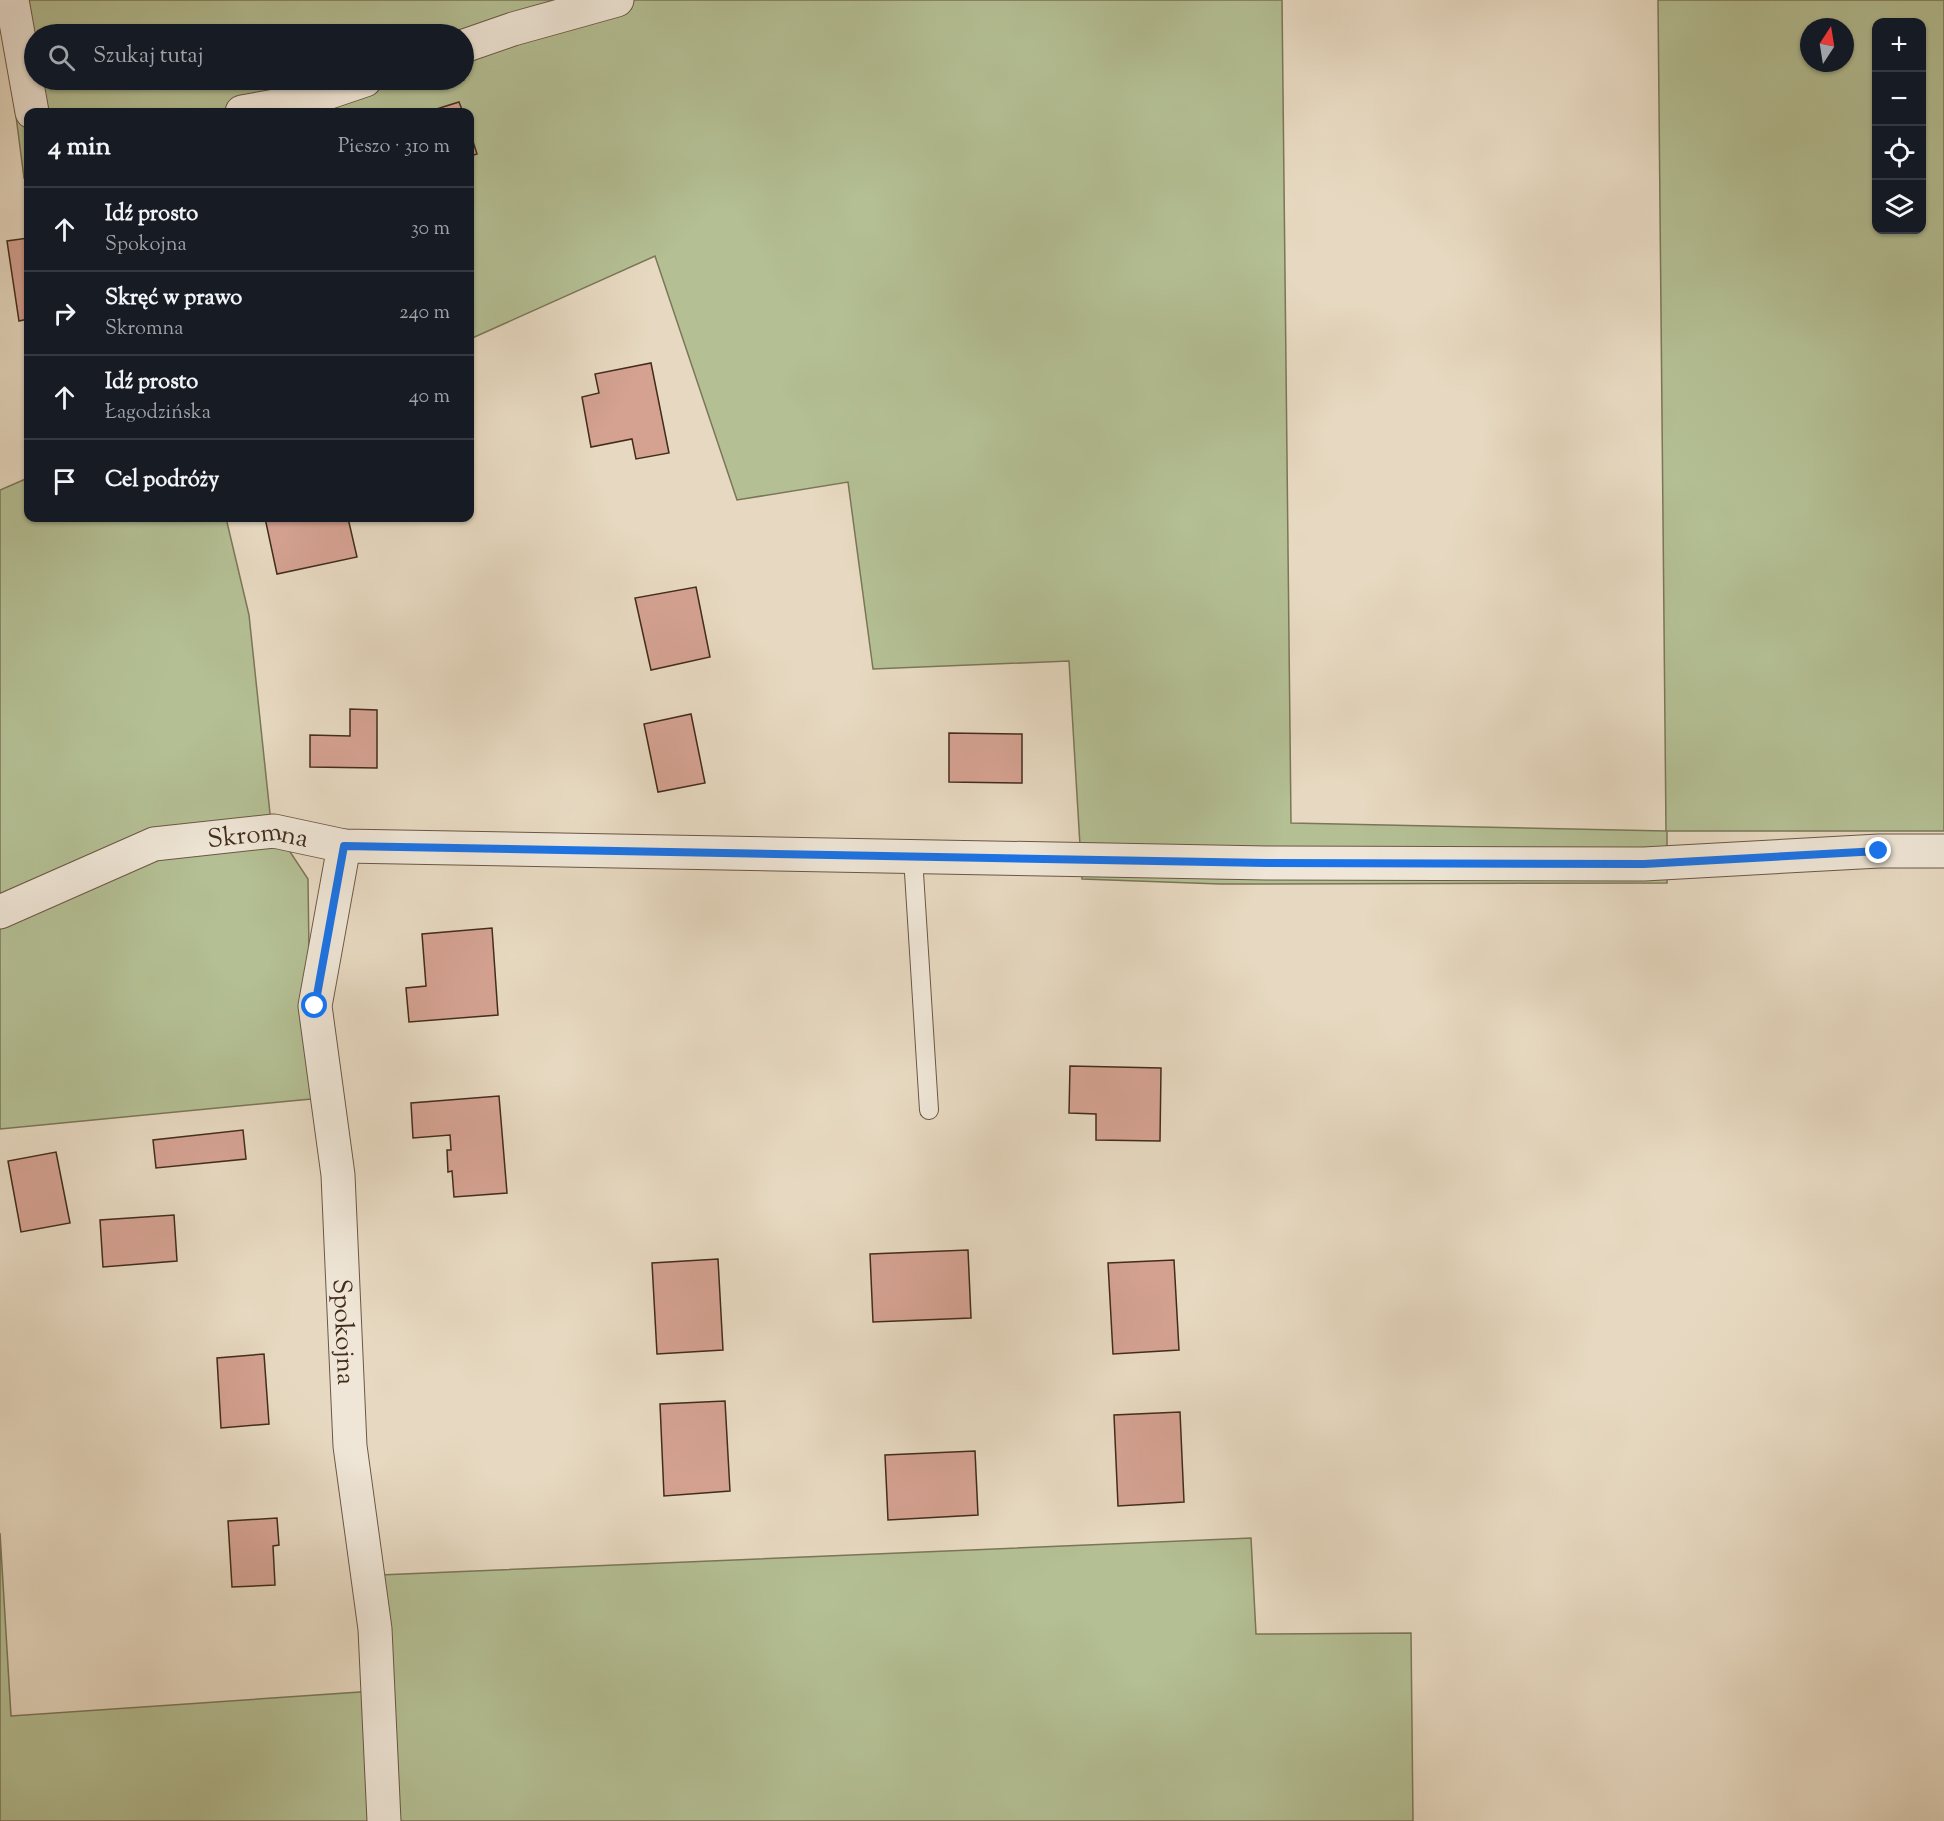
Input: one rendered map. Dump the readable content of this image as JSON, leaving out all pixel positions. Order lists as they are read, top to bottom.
{
  "streets": {
    "street": ["Skromna", "Spokojna"]
  },
  "crossings": [
    ["Skromna", "Spokojna"]
  ],
  "north": "top",
  "page": {
    "map_buttons": ["+", "−"],
    "search": "Szukaj tutaj",
    "heading": ["4 min", "Pieszo · 310 m"],
    "list": [
      ["Idź prosto", "Spokojna", "30 m"],
      ["Skręć w prawo", "Skromna", "240 m"],
      ["Idź prosto", "Łagodzińska", "40 m"],
      "Cel podróży"
    ]
  }
}
